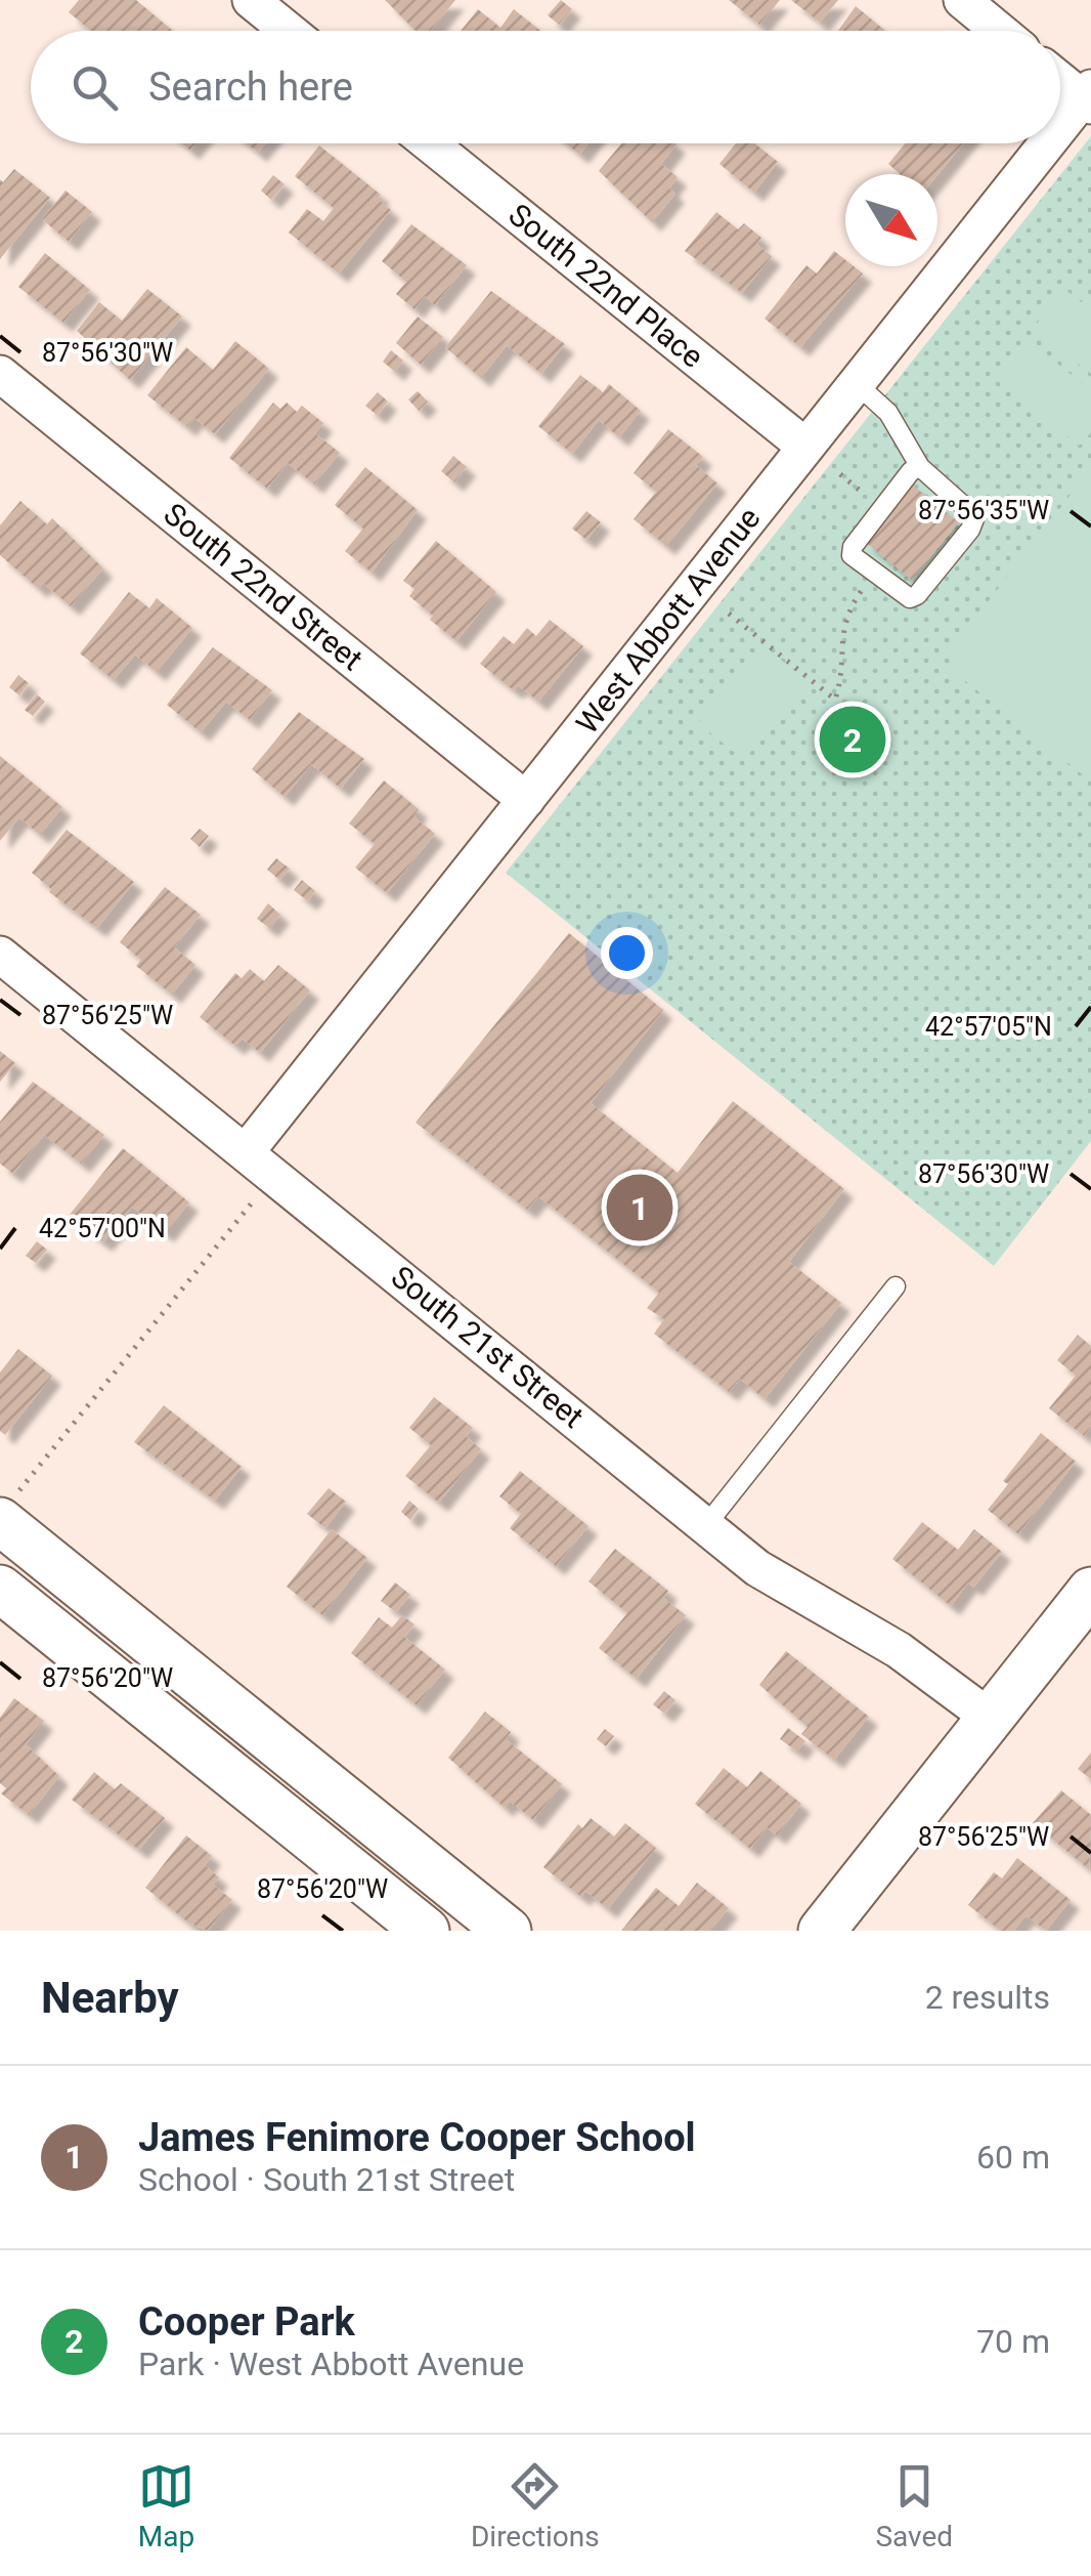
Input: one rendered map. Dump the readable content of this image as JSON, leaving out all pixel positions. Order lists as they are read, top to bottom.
{
  "streets": {
    "street": [
      "South 22nd Place",
      "South 22nd Street",
      "West Abbott Avenue",
      "South 21st Street"
    ]
  },
  "crossings": [
    ["South 22nd Place", "West Abbott Avenue"],
    ["South 22nd Street", "West Abbott Avenue"],
    ["West Abbott Avenue", "South 21st Street"]
  ],
  "north": "bottom right",
  "page": {
    "search": "Search here",
    "pins": ["2", "1"],
    "heading": ["Nearby", "2 results"],
    "list": [
      {
        "mark": "1",
        "name": "James Fenimore Cooper School",
        "note": "School · South 21st Street",
        "value": "60 m"
      },
      {
        "mark": "2",
        "name": "Cooper Park",
        "note": "Park · West Abbott Avenue",
        "value": "70 m"
      }
    ],
    "nav": ["Map", "Directions", "Saved"]
  },
  "coordinates": [
    "87°56'30\"W",
    "87°56'35\"W",
    "87°56'25\"W",
    "42°57'05\"N",
    "42°57'00\"N",
    "87°56'20\"W"
  ]
}
